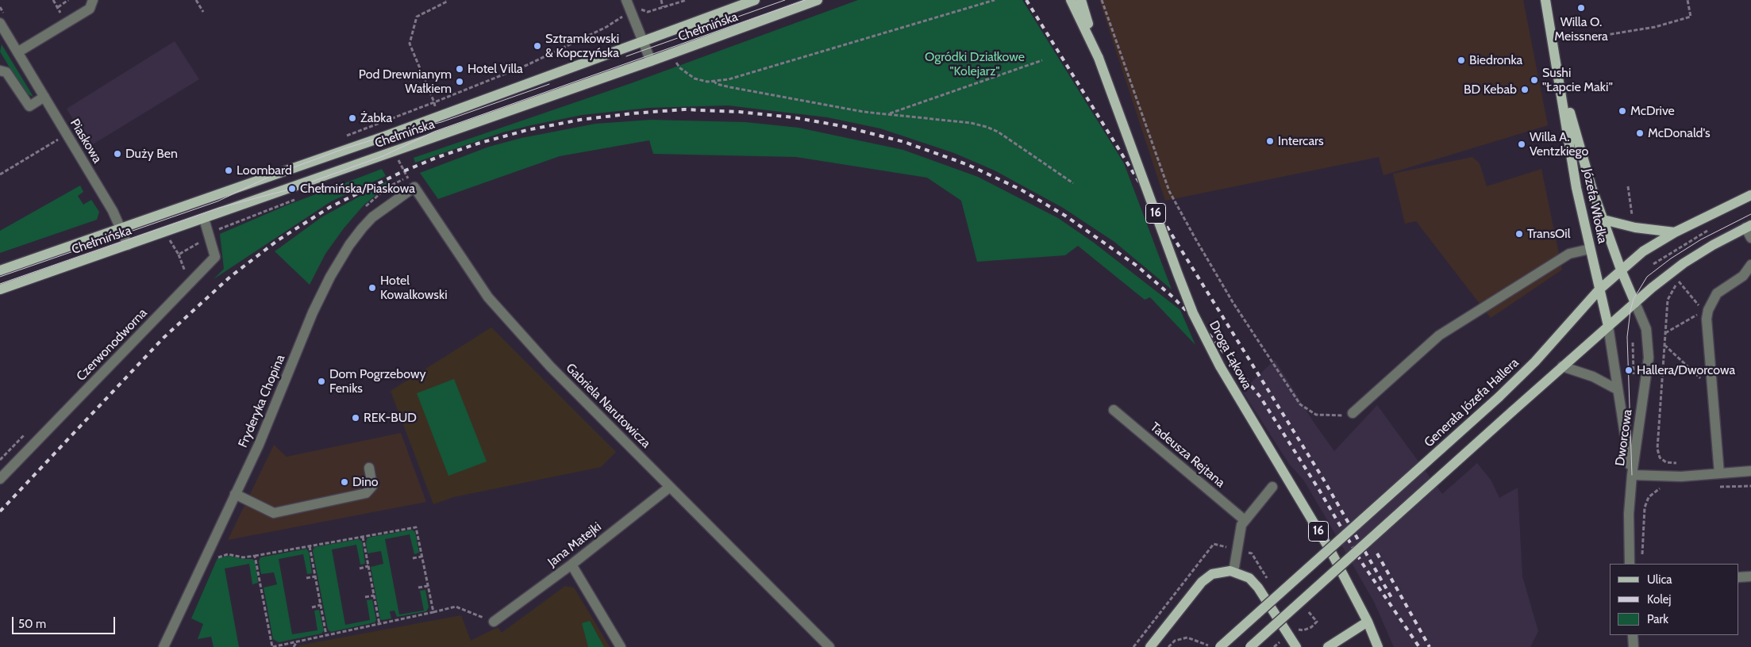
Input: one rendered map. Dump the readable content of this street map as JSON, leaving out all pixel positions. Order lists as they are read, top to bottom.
{
  "streets": {
    "main road": [
      "Chełmińska",
      "Józefa Włodka",
      "16",
      "Droga Łąkowa",
      "Generała Józefa Hallera"
    ],
    "street": [
      "Piaskowa",
      "Czerwonodworna",
      "Fryderyka Chopina",
      "Gabriela Narutowicza",
      "Dworcowa",
      "Tadeusza Rejtana",
      "Jana Matejki"
    ]
  },
  "crossings": [
    ["Chełmińska", "Piaskowa"],
    ["Chełmińska", "Czerwonodworna"],
    ["Józefa Włodka", "Generała Józefa Hallera"],
    ["Józefa Włodka", "Dworcowa"],
    ["Fryderyka Chopina", "Gabriela Narutowicza"],
    ["Gabriela Narutowicza", "Jana Matejki"]
  ],
  "parks": ["Ogródki Działkowe \"Kolejarz\""],
  "places": [
    "Willa O. Meissnera",
    "Sztramkowski & Kopczyńska",
    "Biedronka",
    "Hotel Villa",
    "Sushi \"Łapcie Maki\"",
    "Pod Drewnianym Wałkiem",
    "BD Kebab",
    "McDrive",
    "Żabka",
    "McDonald's",
    "Intercars",
    "Willa A. Ventzkiego",
    "Duży Ben",
    "Loombard",
    "Chełmińska/Piaskowa",
    "TransOil",
    "Hotel Kowalkowski",
    "Hallera/Dworcowa",
    "Dom Pogrzebowy Feniks",
    "REK-BUD",
    "Dino"
  ],
  "legend": ["Ulica", "Kolej", "Park"],
  "scale_bar": "50 m"
}
